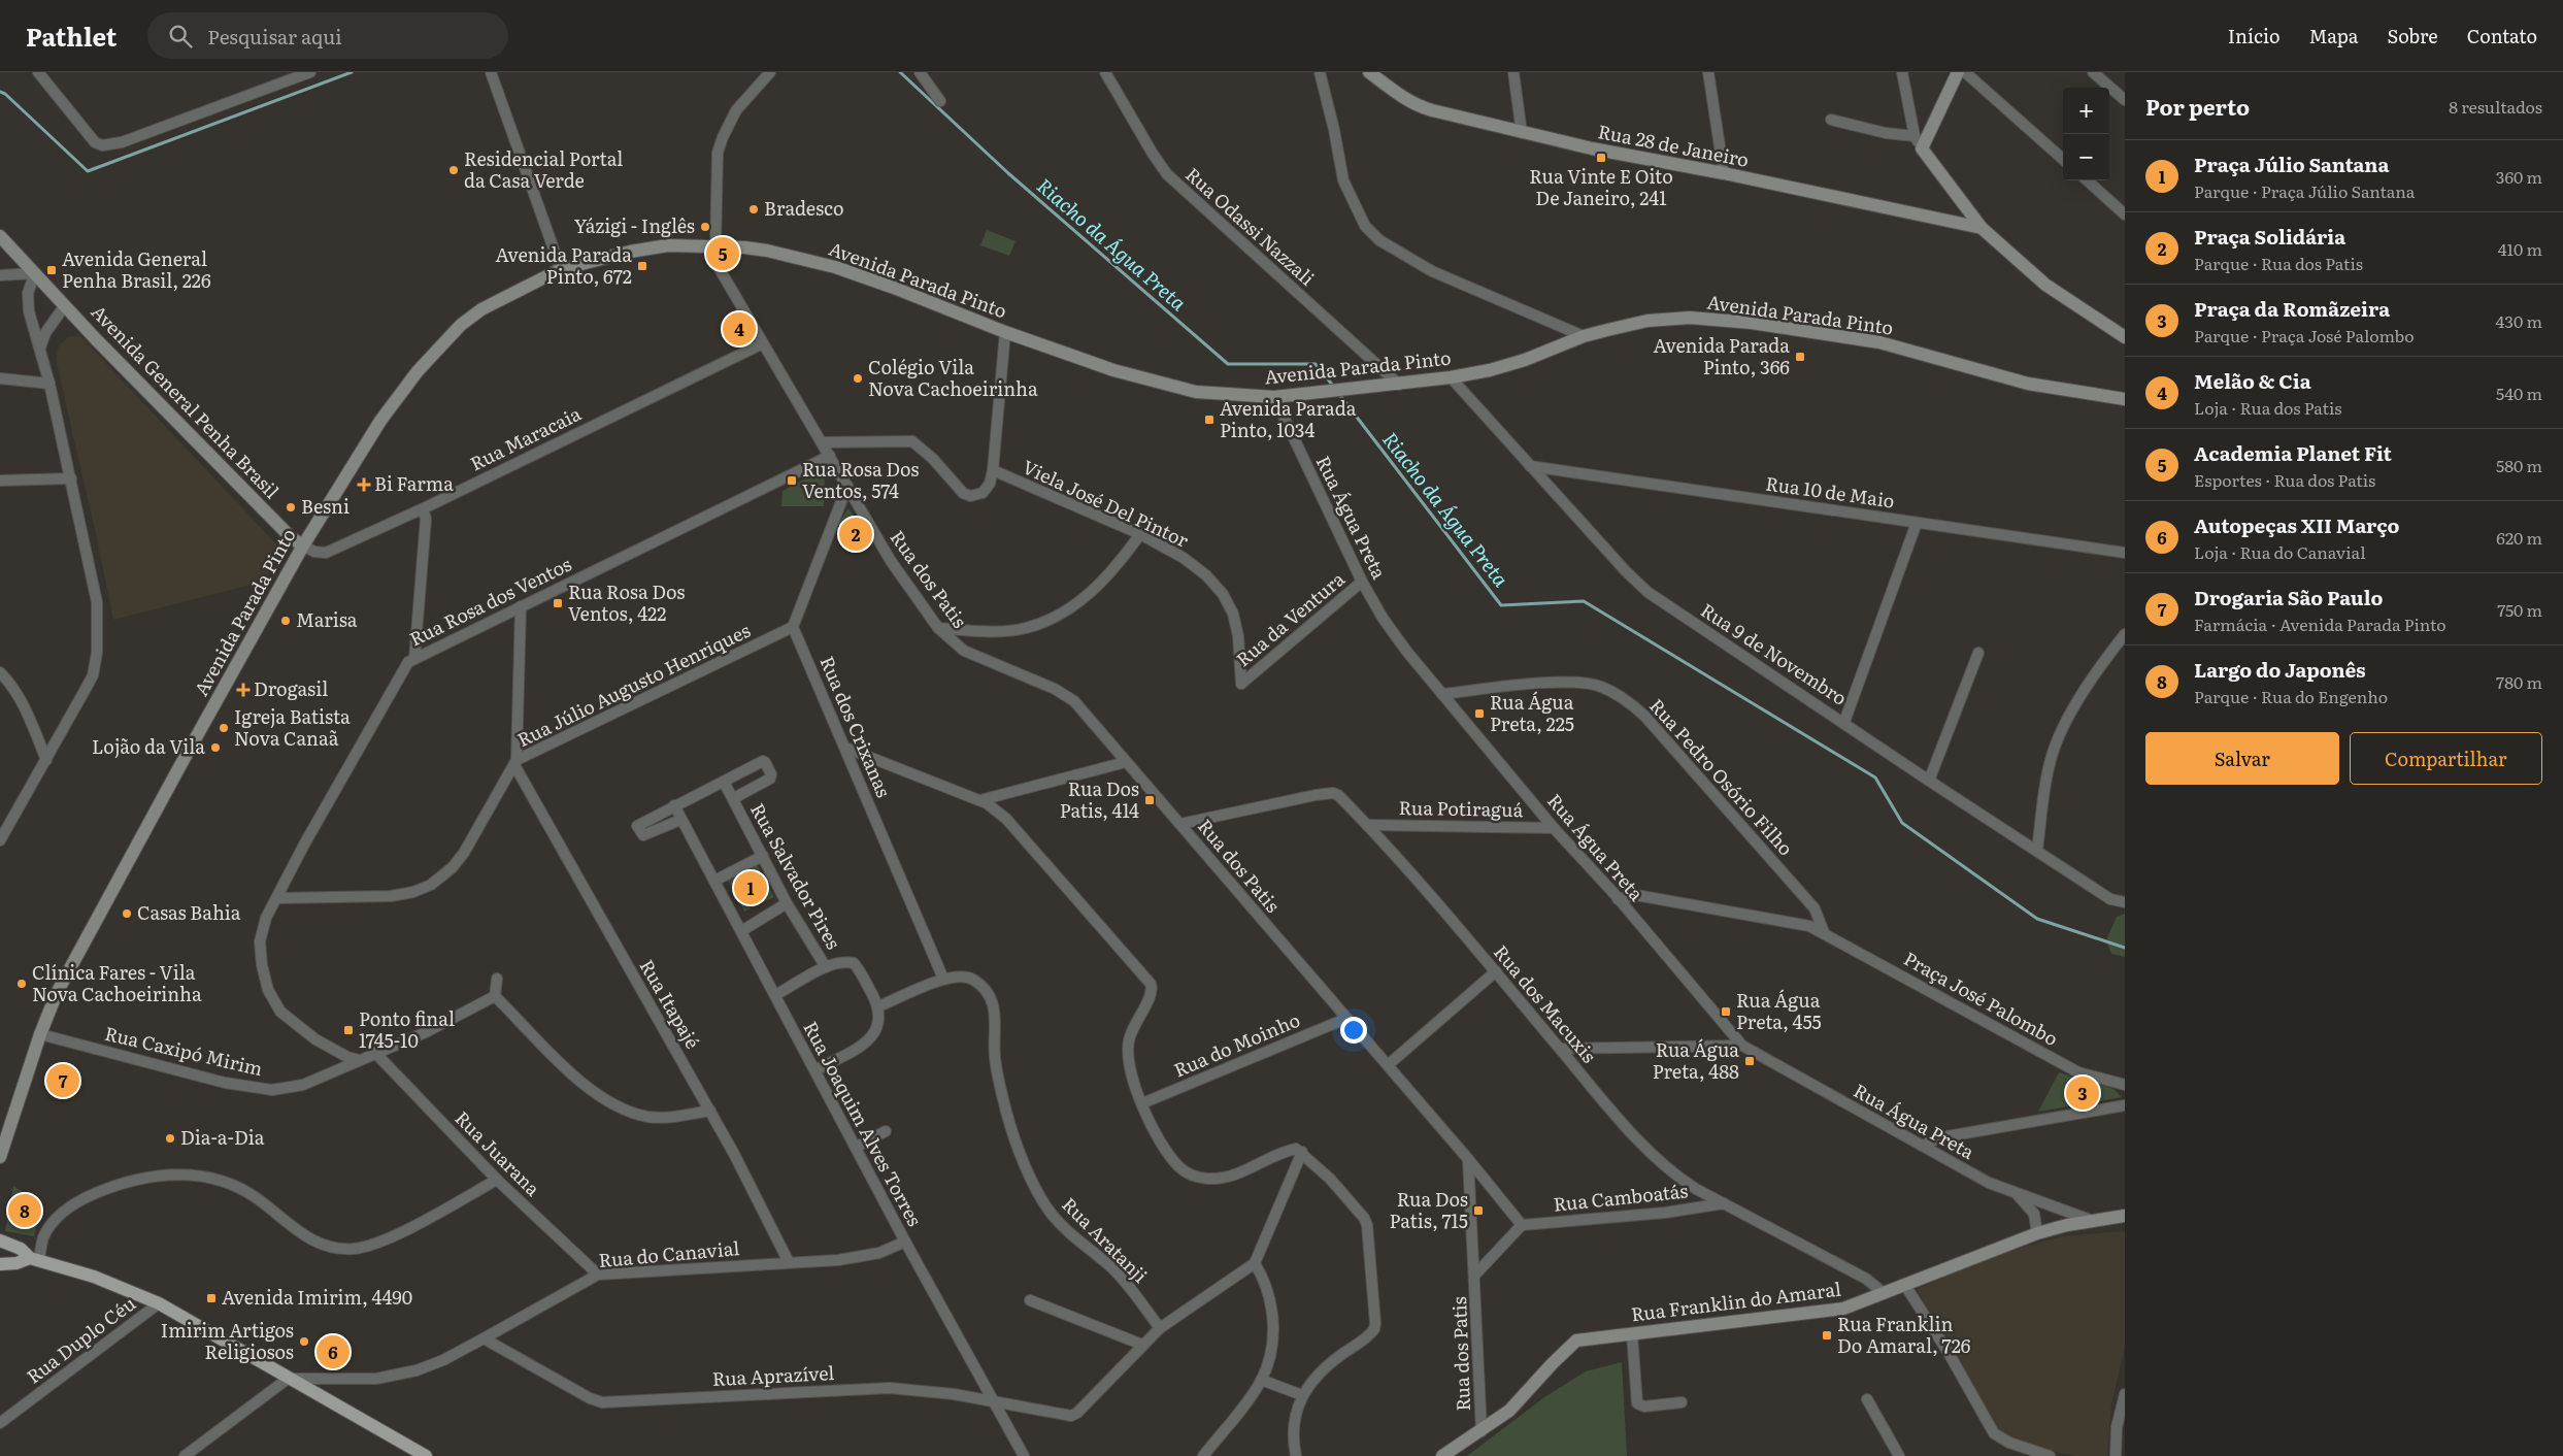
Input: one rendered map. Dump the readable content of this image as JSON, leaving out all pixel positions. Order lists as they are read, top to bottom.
{
  "streets": {
    "main road": [
      "Rua 28 de Janeiro",
      "Avenida Parada Pinto",
      "Avenida General Penha Brasil",
      "Rua Franklin do Amaral"
    ],
    "street": [
      "Rua Odassi Nazzali",
      "Rua Maracaia",
      "Rua 10 de Maio",
      "Viela José Del Pintor",
      "Rua Água Preta",
      "Rua dos Patis",
      "Rua Rosa dos Ventos",
      "Rua da Ventura",
      "Rua 9 de Novembro",
      "Rua Júlio Augusto Henriques",
      "Rua dos Crixanas",
      "Rua Pedro Osório Filho",
      "Rua Potiraguá",
      "Rua Salvador Pires",
      "Praça José Palombo",
      "Rua Itapajé",
      "Rua dos Macuxis",
      "Rua do Moinho",
      "Rua Caxipó Mirim",
      "Rua Joaquim Alves Torres",
      "Rua Juarana",
      "Rua Camboatás",
      "Rua Aratanji",
      "Rua do Canavial",
      "Rua Duplo Céu",
      "Rua Aprazível"
    ]
  },
  "crossings": [
    ["Rua Odassi Nazzali", "Avenida Parada Pinto"],
    ["Avenida Parada Pinto", "Avenida General Penha Brasil"],
    ["Avenida Parada Pinto", "Rua Maracaia"],
    ["Avenida Parada Pinto", "Rua Água Preta"],
    ["Avenida Parada Pinto", "Rua dos Patis"],
    ["Avenida Parada Pinto", "Rua 9 de Novembro"],
    ["Avenida Parada Pinto", "Rua Caxipó Mirim"],
    ["Avenida General Penha Brasil", "Rua Maracaia"],
    ["Rua Maracaia", "Rua dos Patis"],
    ["Rua 10 de Maio", "Rua 9 de Novembro"],
    ["Viela José Del Pintor", "Rua da Ventura"],
    ["Rua Água Preta", "Rua da Ventura"],
    ["Rua Água Preta", "Rua Pedro Osório Filho"],
    ["Rua Água Preta", "Rua Potiraguá"],
    ["Rua Água Preta", "Praça José Palombo"],
    ["Rua Água Preta", "Rua Franklin do Amaral"],
    ["Rua dos Patis", "Rua Rosa dos Ventos"],
    ["Rua dos Patis", "Rua dos Macuxis"],
    ["Rua dos Patis", "Rua do Moinho"],
    ["Rua dos Patis", "Rua Camboatás"],
    ["Rua dos Patis", "Rua Franklin do Amaral"],
    ["Rua Rosa dos Ventos", "Rua Júlio Augusto Henriques"],
    ["Rua Rosa dos Ventos", "Rua Caxipó Mirim"],
    ["Rua Júlio Augusto Henriques", "Rua dos Crixanas"],
    ["Rua Júlio Augusto Henriques", "Rua Itapajé"],
    ["Rua dos Crixanas", "Rua Aratanji"],
    ["Rua Pedro Osório Filho", "Praça José Palombo"],
    ["Rua Potiraguá", "Rua dos Macuxis"],
    ["Rua Salvador Pires", "Rua Aratanji"],
    ["Rua Itapajé", "Rua do Canavial"],
    ["Rua dos Macuxis", "Rua Camboatás"],
    ["Rua dos Macuxis", "Rua Franklin do Amaral"],
    ["Rua Caxipó Mirim", "Rua Juarana"],
    ["Rua Joaquim Alves Torres", "Rua do Canavial"],
    ["Rua Joaquim Alves Torres", "Rua Aprazível"],
    ["Rua Juarana", "Rua do Canavial"],
    ["Rua do Canavial", "Rua Aprazível"]
  ],
  "water": ["Riacho da Água Preta"],
  "places": {
    "transit": [
      "Rua Vinte E Oito De Janeiro, 241",
      "Avenida Parada Pinto, 672",
      "Avenida General Penha Brasil, 226",
      "Avenida Parada Pinto, 366",
      "Avenida Parada Pinto, 1034",
      "Rua Rosa Dos Ventos, 574",
      "Rua Rosa Dos Ventos, 422",
      "Rua Água Preta, 225",
      "Rua Dos Patis, 414",
      "Rua Água Preta, 455",
      "Ponto final 1745-10",
      "Rua Água Preta, 488",
      "Rua Dos Patis, 715",
      "Avenida Imirim, 4490",
      "Rua Franklin Do Amaral, 726"
    ],
    "other": [
      "Residencial Portal da Casa Verde",
      "Bradesco",
      "Yázigi - Inglês",
      "Colégio Vila Nova Cachoeirinha",
      "Besni",
      "Marisa",
      "Igreja Batista Nova Canaã",
      "Lojão da Vila",
      "Casas Bahia",
      "Clínica Fares - Vila Nova Cachoeirinha",
      "Dia-a-Dia",
      "Imirim Artigos Religiosos"
    ],
    "health": ["Bi Farma", "Drogasil"]
  },
  "page": {
    "header": "Pathlet",
    "search": "Pesquisar aqui",
    "nav": [
      "Início",
      "Mapa",
      "Sobre",
      "Contato"
    ],
    "heading": ["Por perto", "8 resultados"],
    "map_buttons": ["+", "−"],
    "list": [
      {
        "mark": "1",
        "name": "Praça Júlio Santana",
        "note": "Parque · Praça Júlio Santana",
        "value": "360 m"
      },
      {
        "mark": "2",
        "name": "Praça Solidária",
        "note": "Parque · Rua dos Patis",
        "value": "410 m"
      },
      {
        "mark": "3",
        "name": "Praça da Romãzeira",
        "note": "Parque · Praça José Palombo",
        "value": "430 m"
      },
      {
        "mark": "4",
        "name": "Melão & Cia",
        "note": "Loja · Rua dos Patis",
        "value": "540 m"
      },
      {
        "mark": "5",
        "name": "Academia Planet Fit",
        "note": "Esportes · Rua dos Patis",
        "value": "580 m"
      },
      {
        "mark": "6",
        "name": "Autopeças XII Março",
        "note": "Loja · Rua do Canavial",
        "value": "620 m"
      },
      {
        "mark": "7",
        "name": "Drogaria São Paulo",
        "note": "Farmácia · Avenida Parada Pinto",
        "value": "750 m"
      },
      {
        "mark": "8",
        "name": "Largo do Japonês",
        "note": "Parque · Rua do Engenho",
        "value": "780 m"
      }
    ],
    "pins": [
      "5",
      "4",
      "2",
      "1",
      "7",
      "3",
      "8",
      "6"
    ],
    "buttons": ["Salvar", "Compartilhar"]
  }
}
